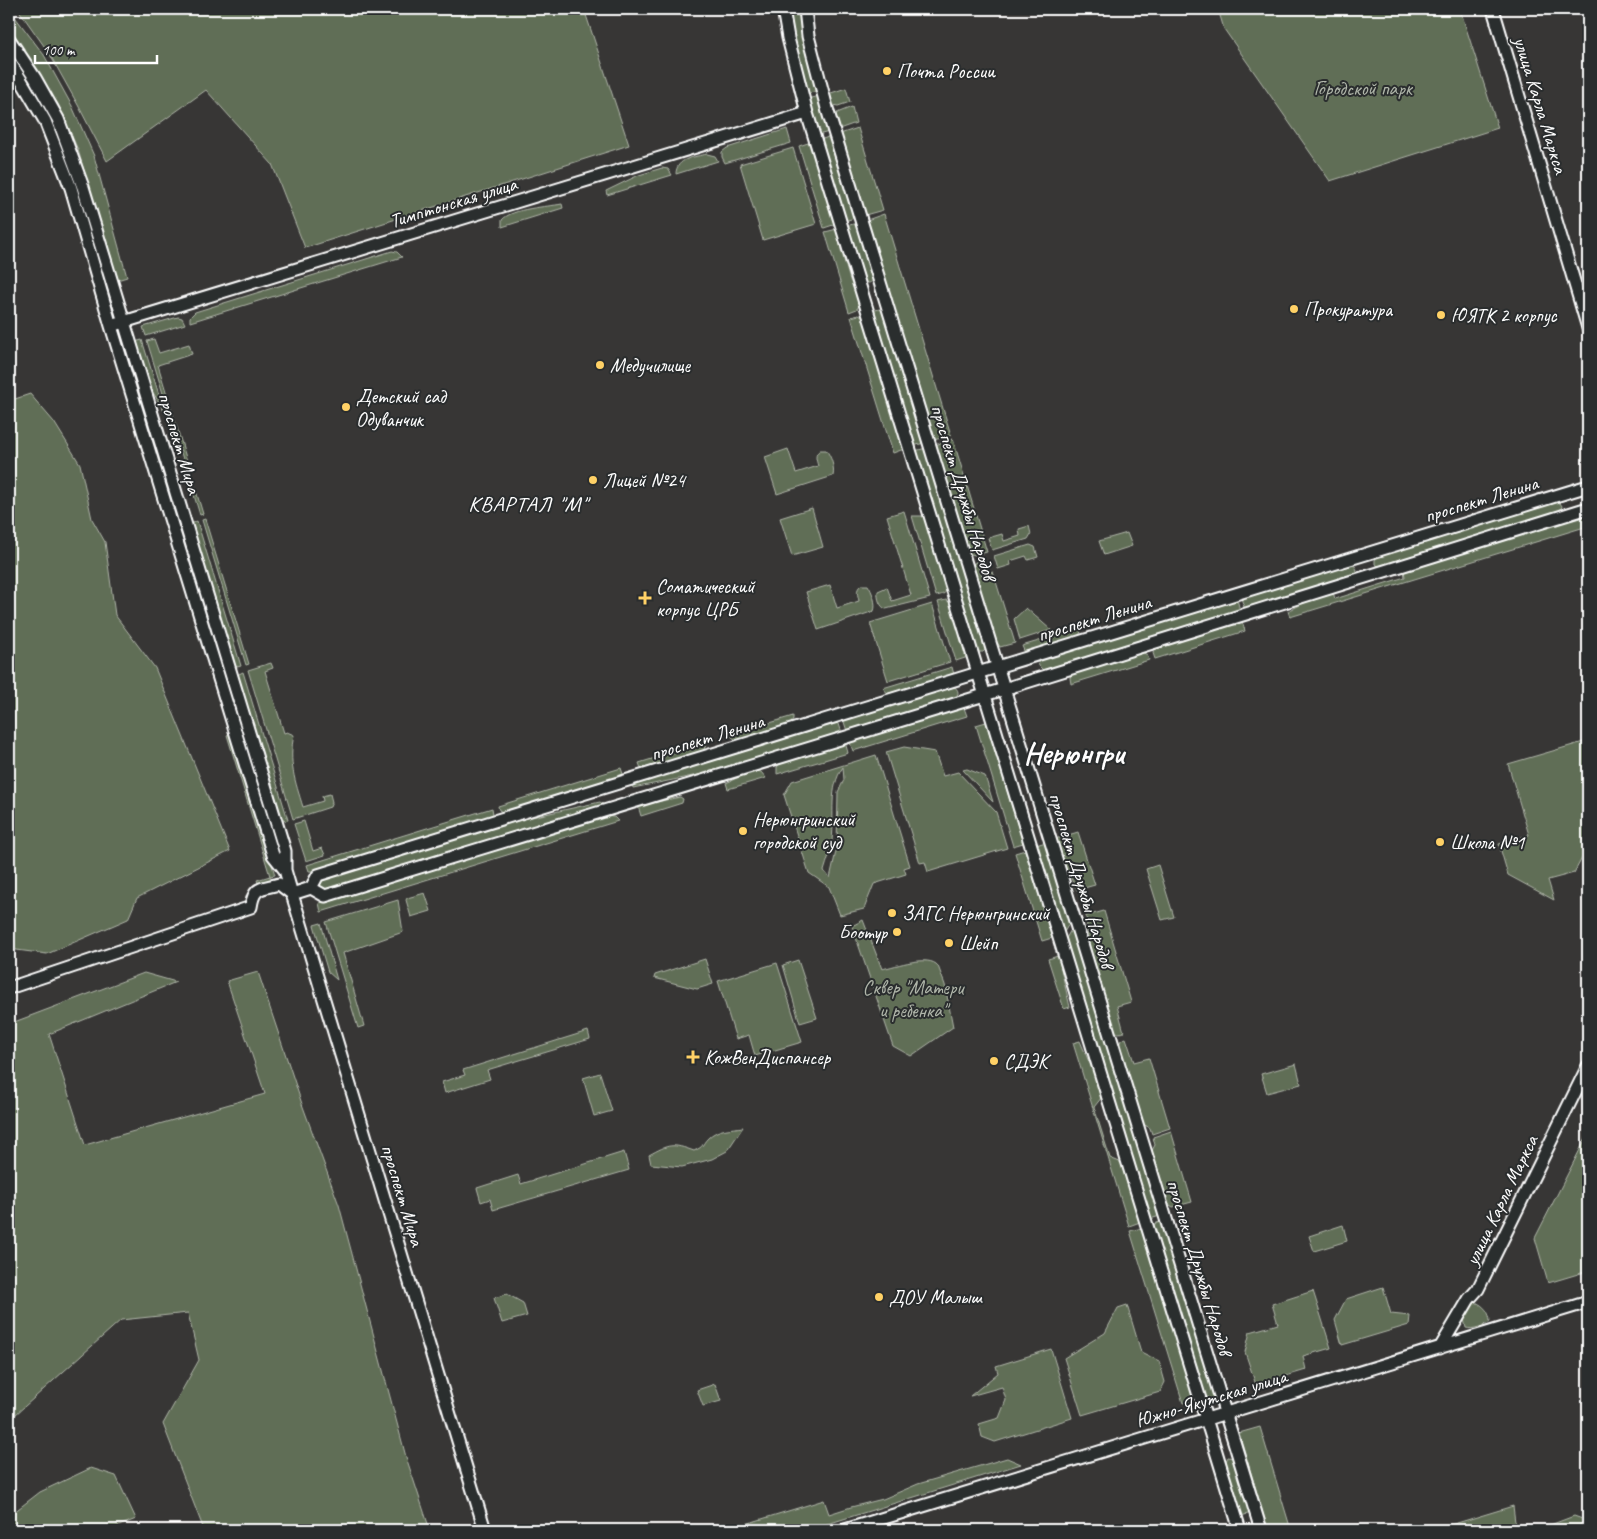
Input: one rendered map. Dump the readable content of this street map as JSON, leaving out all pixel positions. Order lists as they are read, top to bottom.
{
  "streets": {
    "street": [
      "улица Карла Маркса",
      "Тимптонская улица",
      "проспект Мира",
      "проспект Дружбы Народов",
      "проспект Ленина",
      "Южно-Якутская улица"
    ]
  },
  "crossings": [
    ["улица Карла Маркса", "Южно-Якутская улица"],
    ["Тимптонская улица", "проспект Мира"],
    ["Тимптонская улица", "проспект Дружбы Народов"],
    ["проспект Мира", "проспект Ленина"],
    ["проспект Дружбы Народов", "проспект Ленина"],
    ["проспект Дружбы Народов", "Южно-Якутская улица"]
  ],
  "districts": ["КВАРТАЛ \"М\"", "Нерюнгри"],
  "parks": ["Городской парк", "Сквер \"Матери и ребенка\""],
  "places": {
    "other": [
      "Почта России",
      "Прокуратура",
      "ЮЯТК 2 корпус",
      "Медучилище",
      "Детский сад Одуванчик",
      "Лицей №24",
      "Нерюнгринский городской суд",
      "Школа №1",
      "ЗАГС Нерюнгринский",
      "Боотур",
      "Шейп",
      "СДЭК",
      "ДОУ Малыш"
    ],
    "health": ["Соматический корпус ЦРБ", "КожВенДиспансер"]
  },
  "scale_bar": "100 m"
}
